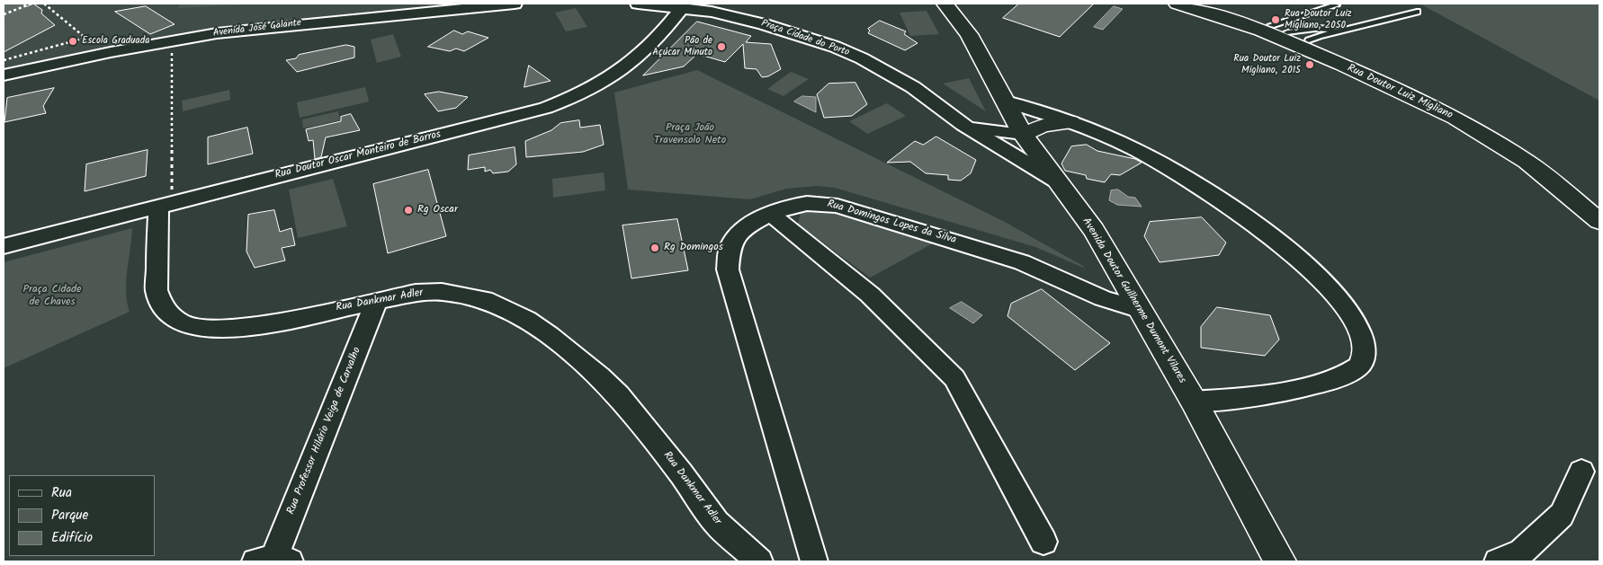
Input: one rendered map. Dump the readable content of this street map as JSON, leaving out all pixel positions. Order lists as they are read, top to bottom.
{
  "streets": {
    "main road": ["Rua Doutor Luiz Migliano", "Avenida Doutor Guilherme Dumont Vilares"],
    "street": [
      "Avenida José Galante",
      "Praça Cidade do Porto",
      "Rua Doutor Oscar Monteiro de Barros",
      "Rua Domingos Lopes da Silva",
      "Rua Dankmar Adler",
      "Rua Professor Hilário Veiga de Carvalho"
    ]
  },
  "crossings": [
    ["Praça Cidade do Porto", "Rua Doutor Oscar Monteiro de Barros"],
    ["Praça Cidade do Porto", "Avenida Doutor Guilherme Dumont Vilares"],
    ["Rua Doutor Oscar Monteiro de Barros", "Rua Dankmar Adler"],
    ["Rua Domingos Lopes da Silva", "Avenida Doutor Guilherme Dumont Vilares"],
    ["Rua Dankmar Adler", "Rua Professor Hilário Veiga de Carvalho"]
  ],
  "parks": ["Praça João Travensolo Neto", "Praça Cidade de Chaves"],
  "places": [
    "Rua Doutor Luiz Migliano, 2050",
    "Escola Graduada",
    "Pão de Açúcar Minuto",
    "Rua Doutor Luiz Migliano, 2015",
    "Rg Oscar",
    "Rg Domingos"
  ],
  "legend": ["Rua", "Parque", "Edifício"]
}
